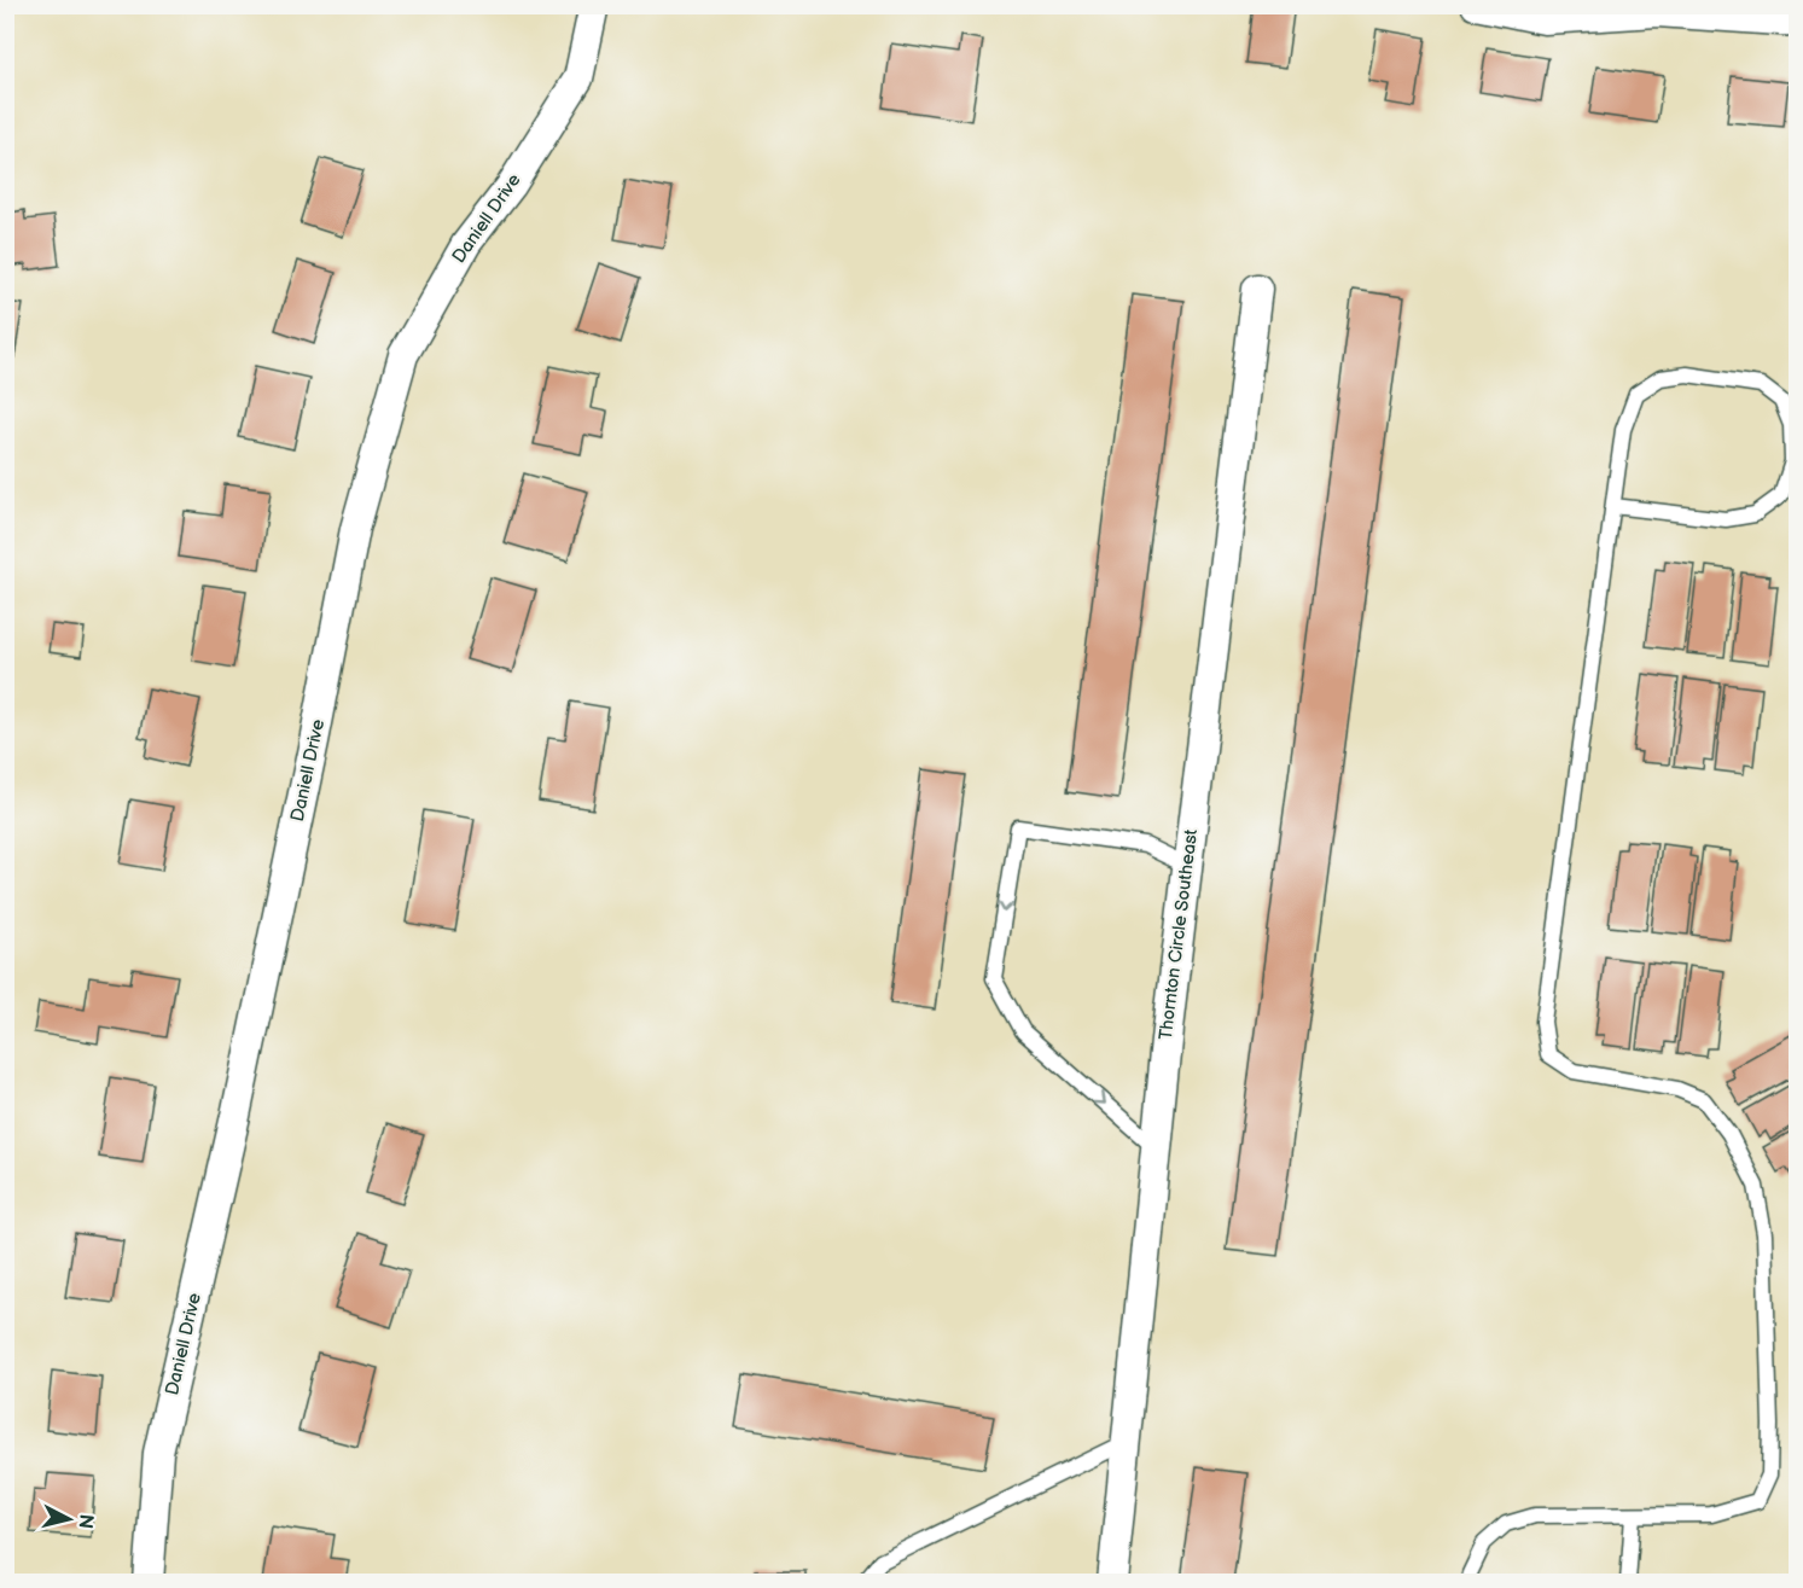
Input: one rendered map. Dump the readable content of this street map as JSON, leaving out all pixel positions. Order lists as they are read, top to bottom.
{
  "streets": {
    "street": ["Daniell Drive", "Thornton Circle Southeast"]
  },
  "north": "right"
}
